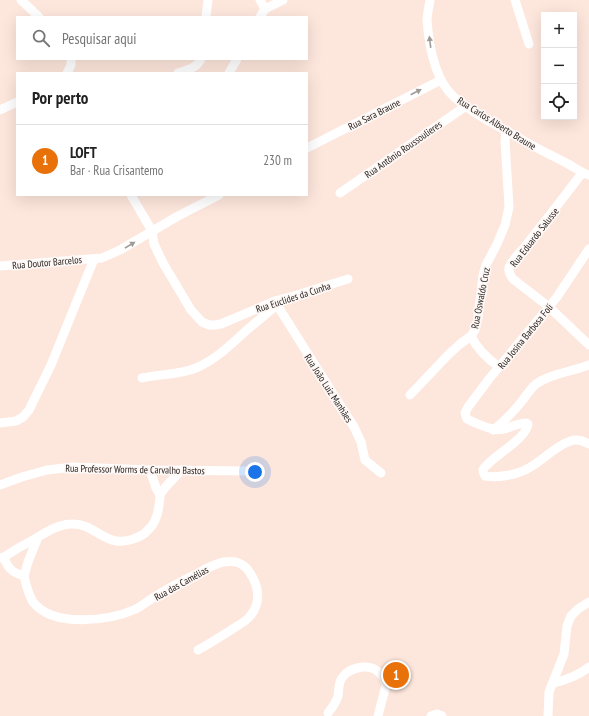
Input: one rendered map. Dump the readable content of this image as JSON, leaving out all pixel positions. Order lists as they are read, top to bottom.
{
  "streets": {
    "street": [
      "Rua Sara Braune",
      "Rua Carlos Alberto Braune",
      "Rua Antônio Roussoulieres",
      "Rua Eduardo Salusse",
      "Rua Doutor Barcelos",
      "Rua Euclides da Cunha",
      "Rua Oswaldo Cruz",
      "Rua Josina Barbosa Foli",
      "Rua João Luiz Manhães",
      "Rua Professor Worms de Carvalho Bastos",
      "Rua das Camélias"
    ]
  },
  "crossings": [
    ["Rua Sara Braune", "Rua Carlos Alberto Braune"],
    ["Rua Carlos Alberto Braune", "Rua Antônio Roussoulieres"],
    ["Rua Carlos Alberto Braune", "Rua Eduardo Salusse"],
    ["Rua Carlos Alberto Braune", "Rua Oswaldo Cruz"],
    ["Rua Eduardo Salusse", "Rua Josina Barbosa Foli"],
    ["Rua Euclides da Cunha", "Rua João Luiz Manhães"]
  ],
  "one_way": ["Rua Sara Braune"],
  "page": {
    "map_buttons": ["+", "−"],
    "search": "Pesquisar aqui",
    "heading": "Por perto",
    "list": [
      {
        "mark": "1",
        "name": "LOFT",
        "note": "Bar · Rua Crisantemo",
        "value": "230 m"
      }
    ],
    "pins": "1"
  }
}
